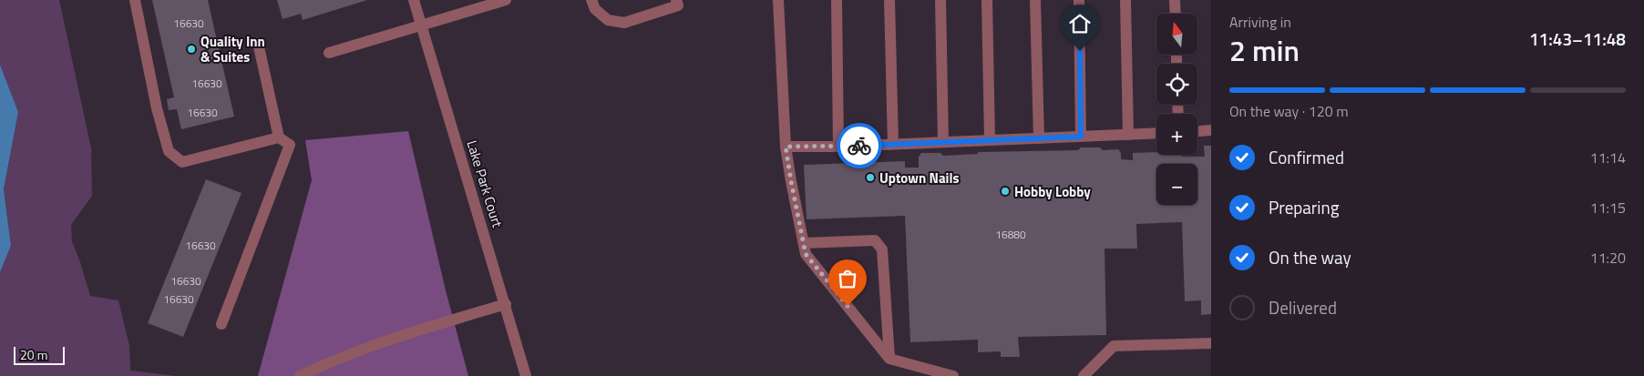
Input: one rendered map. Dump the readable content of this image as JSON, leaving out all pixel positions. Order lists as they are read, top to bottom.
{
  "streets": {
    "street": ["Lake Park Court"]
  },
  "places": ["Quality Inn & Suites", "Uptown Nails", "Hobby Lobby"],
  "house_numbers": [
    "16630",
    "16630",
    "16630",
    "16880",
    "16630",
    "16630",
    "16630"
  ],
  "scale_bar": "20 m",
  "north": "top",
  "page": {
    "heading": ["2 min", "Arriving in", "11:43–11:48"],
    "map_buttons": ["+", "−"],
    "bar": "On the way · 120 m",
    "list": [
      ["Confirmed", "11:14"],
      ["Preparing", "11:15"],
      ["On the way", "11:20"],
      "Delivered"
    ],
    "scale": "20 m"
  }
}
